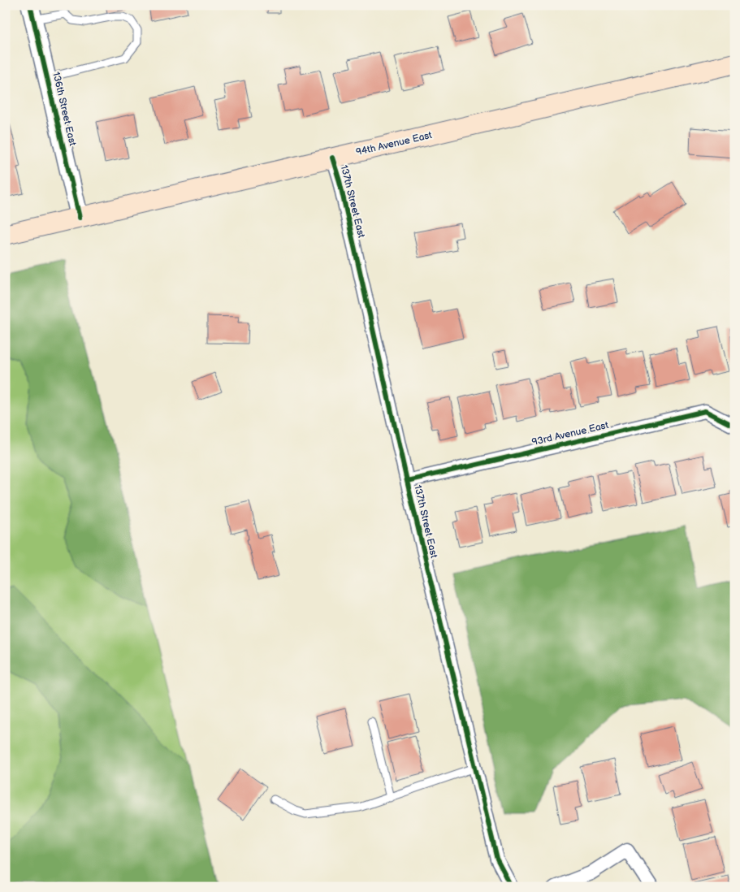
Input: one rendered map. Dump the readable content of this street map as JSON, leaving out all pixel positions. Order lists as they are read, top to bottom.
{
  "streets": {
    "main road": ["94th Avenue East"],
    "street": ["136th Street East", "137th Street East", "93rd Avenue East"]
  },
  "crossings": [
    ["136th Street East", "94th Avenue East"],
    ["94th Avenue East", "137th Street East"],
    ["137th Street East", "93rd Avenue East"]
  ]
}
